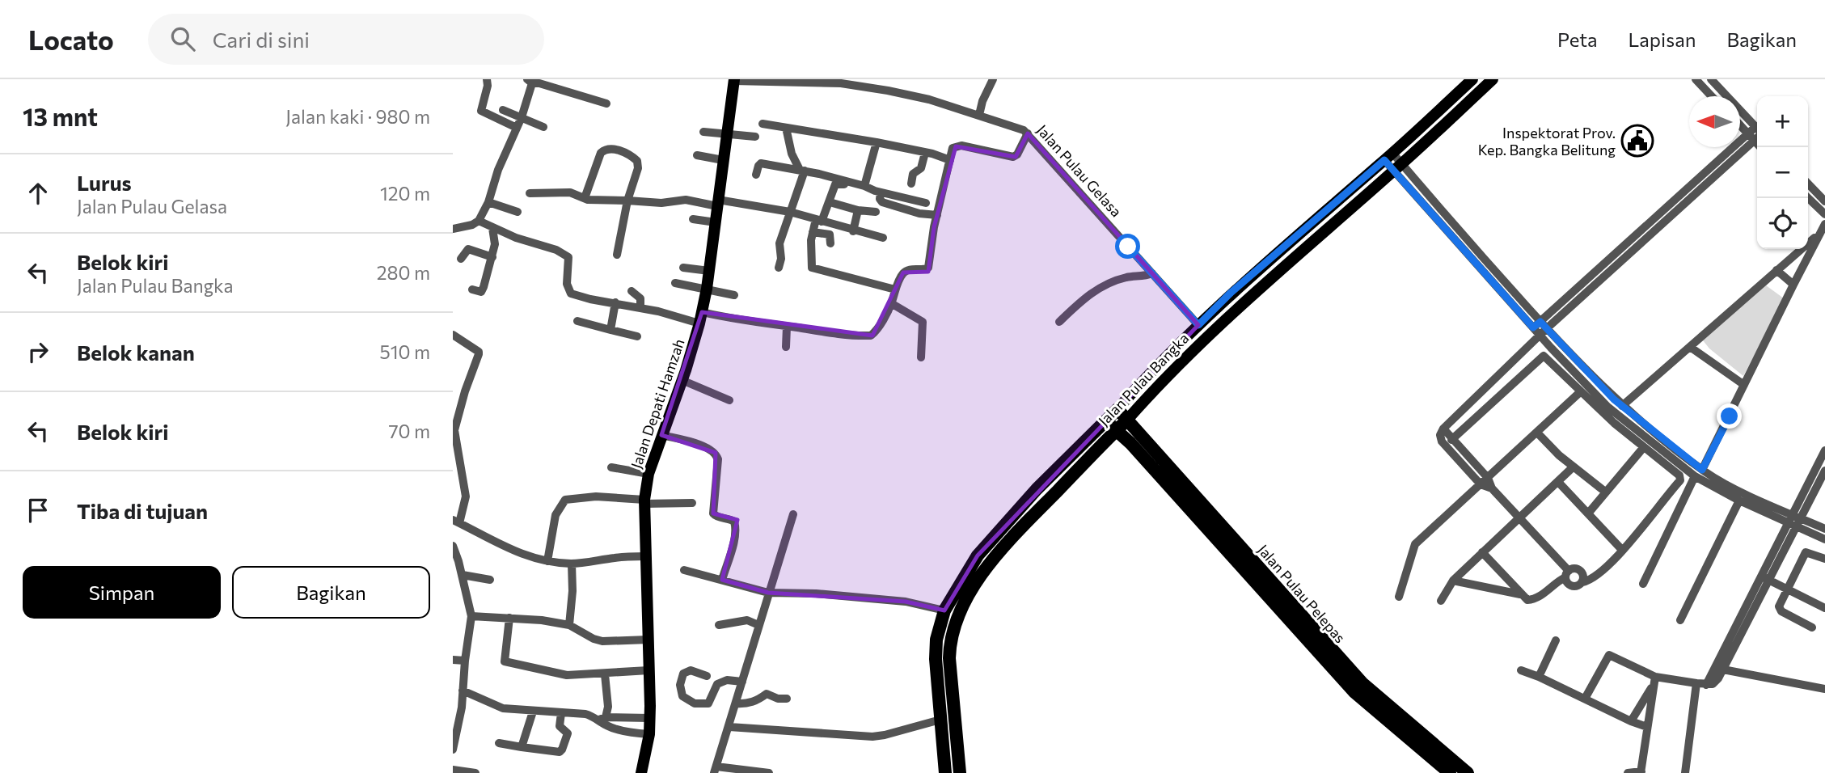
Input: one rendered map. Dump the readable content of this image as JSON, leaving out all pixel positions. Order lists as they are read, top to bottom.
{
  "streets": {
    "highway": ["Jalan Pulau Bangka", "Jalan Pulau Pelepas"],
    "main road": ["Jalan Depati Hamzah"],
    "street": ["Jalan Pulau Gelasa"]
  },
  "crossings": [
    ["Jalan Pulau Gelasa", "Jalan Pulau Bangka"],
    ["Jalan Pulau Gelasa", "Jalan Depati Hamzah"],
    ["Jalan Pulau Bangka", "Jalan Pulau Pelepas"]
  ],
  "places": {
    "public building": ["Inspektorat Prov. Kep. Bangka Belitung"]
  },
  "north": "left",
  "page": {
    "header": "Locato",
    "search": "Cari di sini",
    "nav": ["Peta", "Lapisan", "Bagikan"],
    "heading": ["13 mnt", "Jalan kaki · 980 m"],
    "map_buttons": ["+", "−"],
    "list": [
      ["Lurus", "Jalan Pulau Gelasa", "120 m"],
      ["Belok kiri", "Jalan Pulau Bangka", "280 m"],
      ["Belok kanan", "510 m"],
      ["Belok kiri", "70 m"],
      "Tiba di tujuan"
    ],
    "buttons": ["Simpan", "Bagikan"]
  }
}
